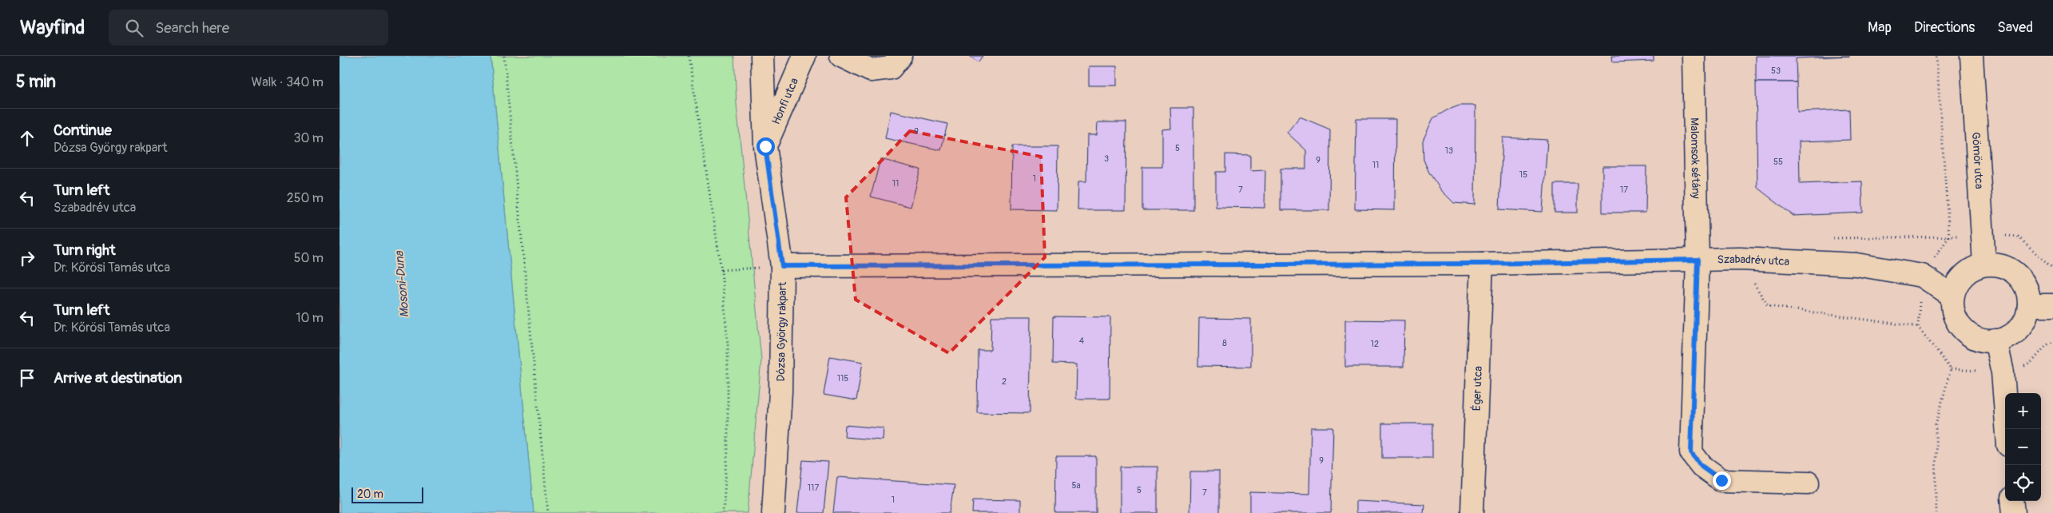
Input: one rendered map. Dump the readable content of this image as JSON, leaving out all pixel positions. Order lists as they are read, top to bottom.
{
  "streets": {
    "street": [
      "Honfi utca",
      "Malomsok sétány",
      "Gömör utca",
      "Szabadrév utca",
      "Dózsa György rakpart",
      "Éger utca"
    ]
  },
  "crossings": [
    ["Honfi utca", "Dózsa György rakpart"],
    ["Malomsok sétány", "Szabadrév utca"],
    ["Gömör utca", "Szabadrév utca"],
    ["Szabadrév utca", "Dózsa György rakpart"],
    ["Szabadrév utca", "Éger utca"]
  ],
  "water": ["Mosoni-Duna"],
  "house_numbers": [
    "53",
    "9",
    "5",
    "13",
    "3",
    "9",
    "55",
    "11",
    "15",
    "1",
    "11",
    "7",
    "17",
    "4",
    "8",
    "12",
    "115",
    "2",
    "9",
    "5a",
    "117",
    "5",
    "7",
    "1"
  ],
  "scale_bar": "20 m",
  "page": {
    "header": "Wayfind",
    "search": "Search here",
    "nav": ["Map", "Directions", "Saved"],
    "heading": ["5 min", "Walk · 340 m"],
    "list": [
      ["Continue", "Dózsa György rakpart", "30 m"],
      ["Turn left", "Szabadrév utca", "250 m"],
      ["Turn right", "Dr. Kőrösi Tamás utca", "50 m"],
      ["Turn left", "Dr. Kőrösi Tamás utca", "10 m"],
      "Arrive at destination"
    ],
    "map_buttons": ["+", "−"],
    "scale": "20 m"
  }
}
